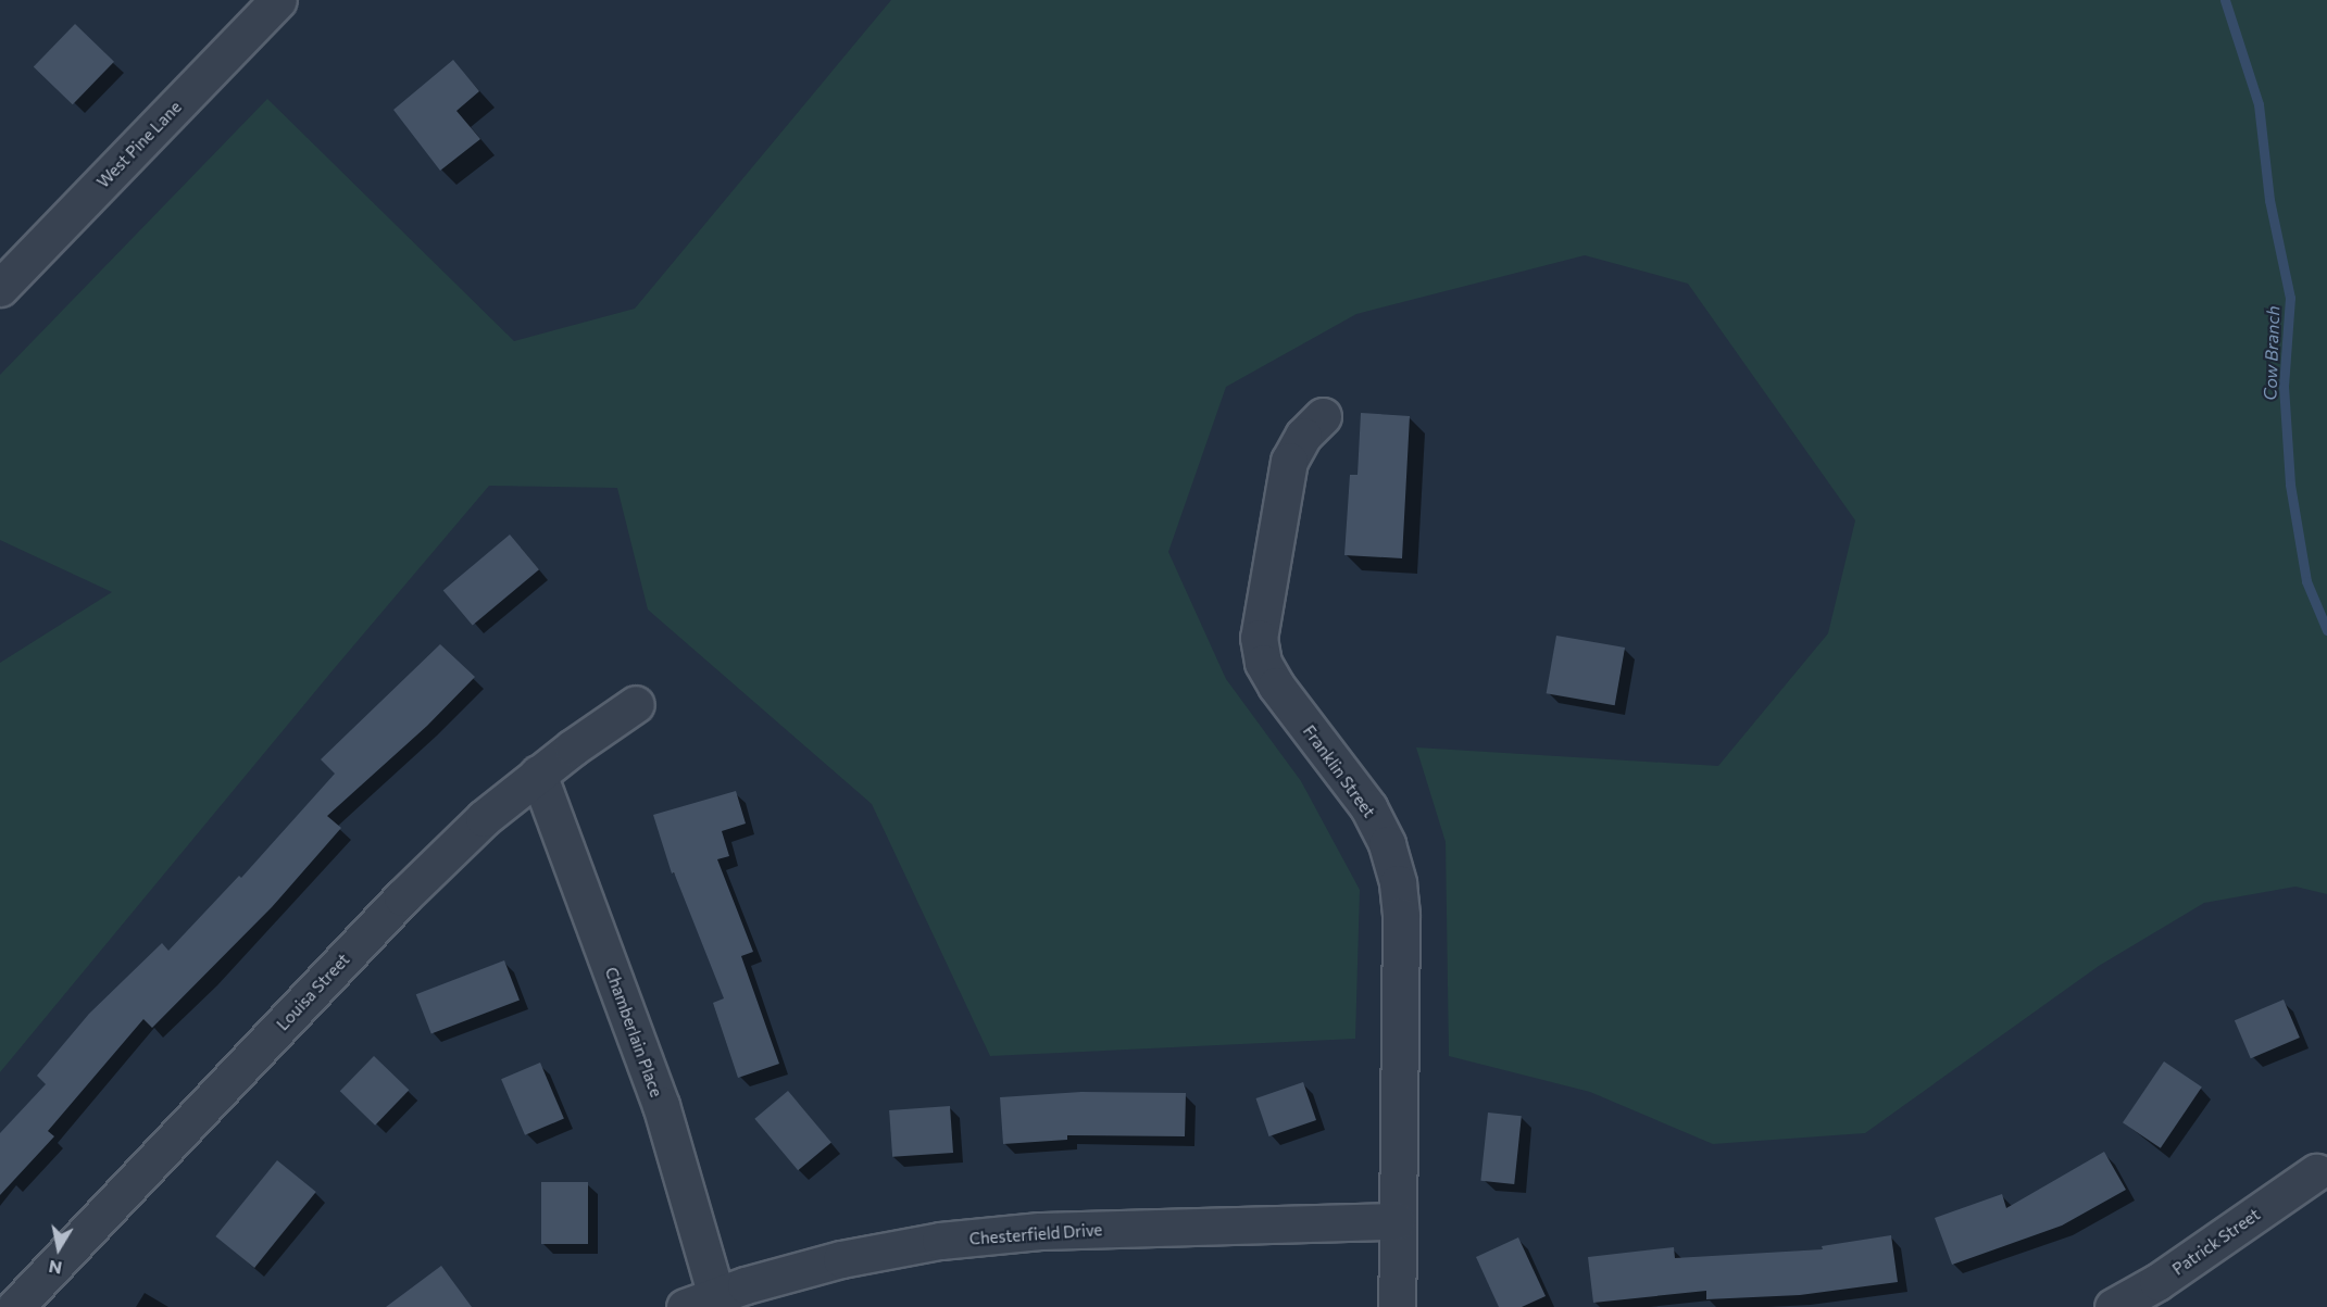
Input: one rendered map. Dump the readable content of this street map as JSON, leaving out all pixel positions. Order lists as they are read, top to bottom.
{
  "streets": {
    "street": [
      "West Pine Lane",
      "Franklin Street",
      "Louisa Street",
      "Chamberlain Place",
      "Chesterfield Drive",
      "Patrick Street"
    ]
  },
  "crossings": [
    ["Franklin Street", "Chesterfield Drive"],
    ["Louisa Street", "Chamberlain Place"],
    ["Chamberlain Place", "Chesterfield Drive"]
  ],
  "water": ["Cow Branch"],
  "north": "bottom"
}
